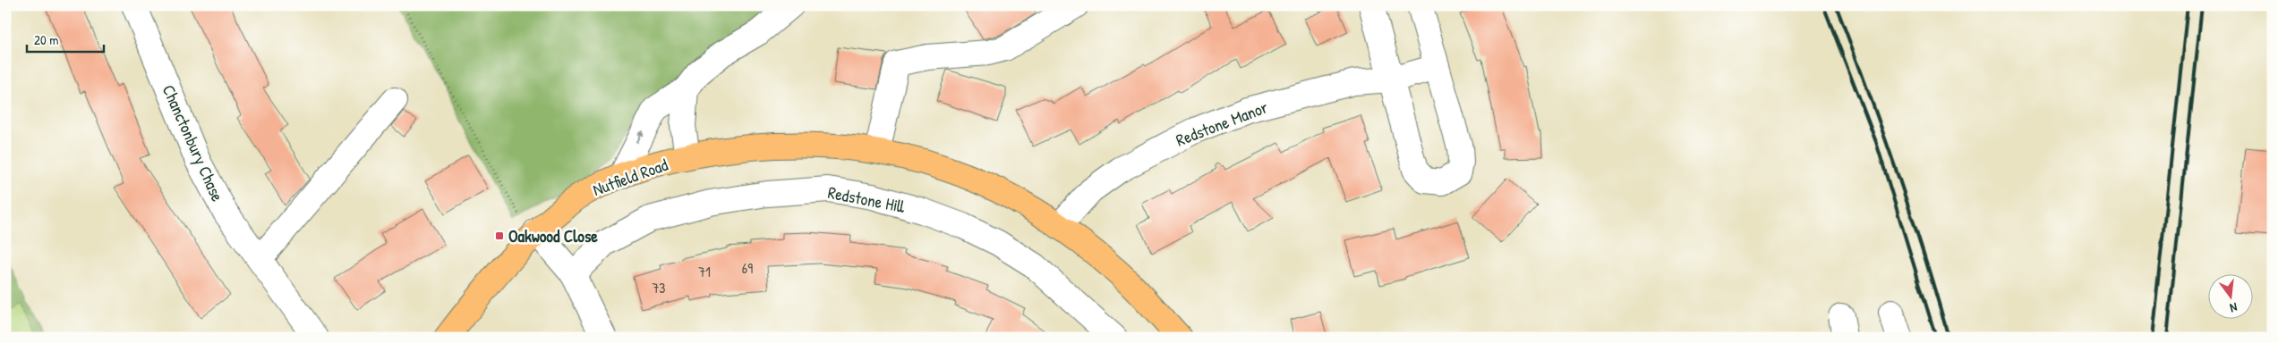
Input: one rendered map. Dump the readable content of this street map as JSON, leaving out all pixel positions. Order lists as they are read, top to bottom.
{
  "streets": {
    "main road": ["Nutfield Road"],
    "street": ["Redstone Manor", "Chanctonbury Chase", "Redstone Hill"]
  },
  "places": {
    "transit": ["Oakwood Close"]
  },
  "house_numbers": ["69", "71", "73"],
  "scale_bar": "20 m",
  "north": "bottom"
}
